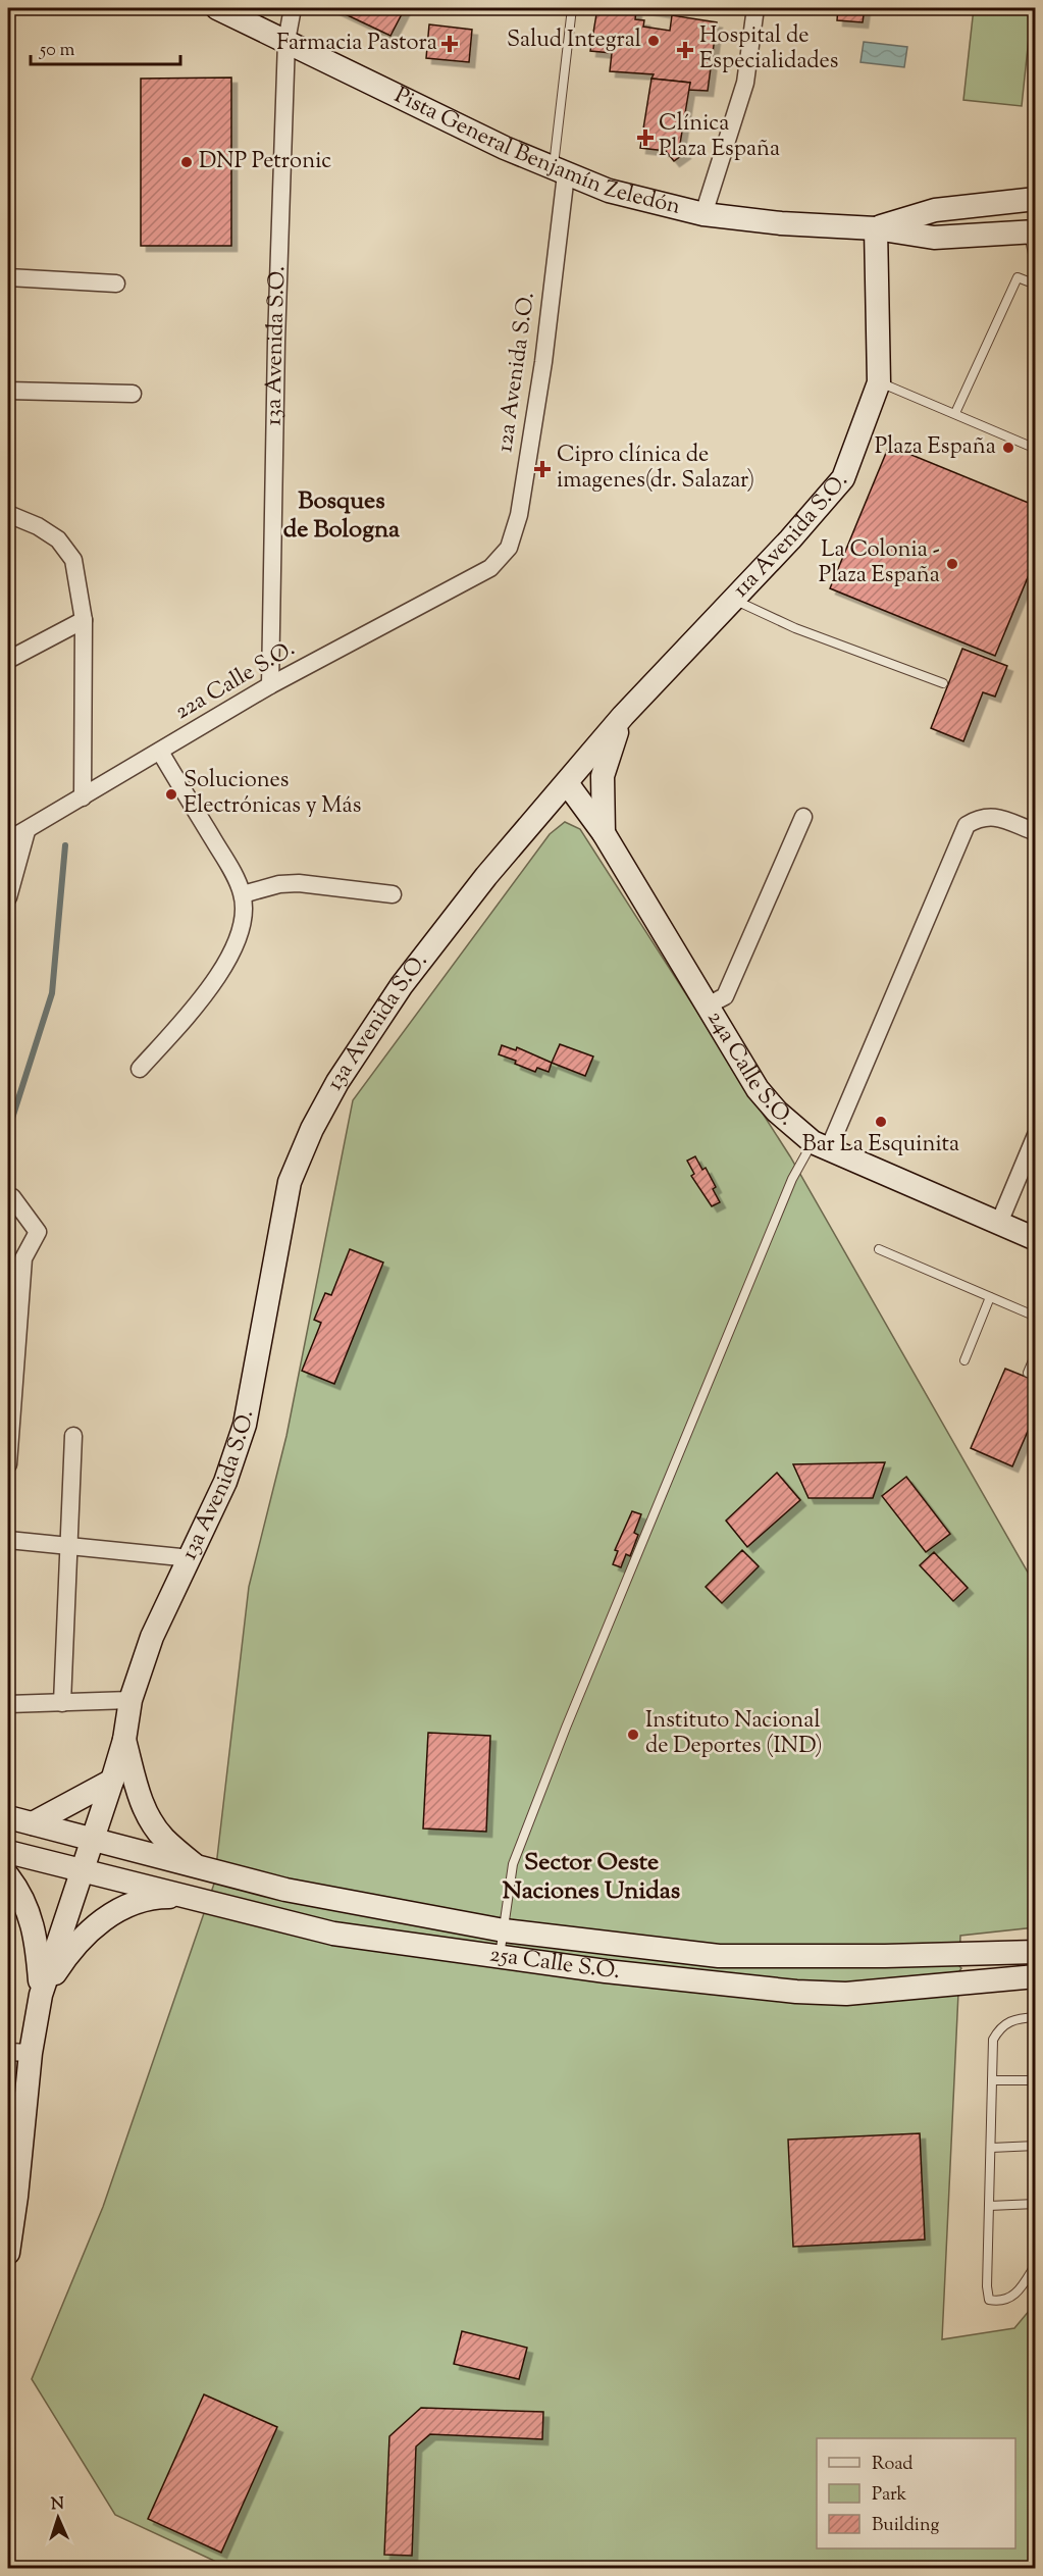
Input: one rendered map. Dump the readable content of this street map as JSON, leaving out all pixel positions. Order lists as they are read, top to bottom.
{
  "streets": {
    "street": [
      "Pista General Benjamín Zeledón",
      "13a Avenida S.O.",
      "12a Avenida S.O.",
      "11a Avenida S.O.",
      "22a Calle S.O.",
      "24a Calle S.O.",
      "25a Calle S.O."
    ]
  },
  "crossings": [
    ["Pista General Benjamín Zeledón", "13a Avenida S.O."],
    ["Pista General Benjamín Zeledón", "12a Avenida S.O."],
    ["Pista General Benjamín Zeledón", "11a Avenida S.O."],
    ["13a Avenida S.O.", "11a Avenida S.O."],
    ["13a Avenida S.O.", "22a Calle S.O."],
    ["13a Avenida S.O.", "24a Calle S.O."],
    ["13a Avenida S.O.", "25a Calle S.O."],
    ["12a Avenida S.O.", "22a Calle S.O."],
    ["11a Avenida S.O.", "24a Calle S.O."]
  ],
  "districts": ["Bosques de Bologna", "Sector Oeste Naciones Unidas"],
  "places": {
    "other": [
      "Salud Integral",
      "DNP Petronic",
      "Plaza España",
      "La Colonia - Plaza España",
      "Soluciones Electrónicas y Más",
      "Bar La Esquinita",
      "Instituto Nacional de Deportes (IND)"
    ],
    "health": [
      "Farmacia Pastora",
      "Hospital de Especialidades",
      "Clínica Plaza España",
      "Cipro clínica de imagenes(dr. Salazar)"
    ]
  },
  "legend": ["Road", "Park", "Building"],
  "scale_bar": "50 m",
  "north": "top"
}
